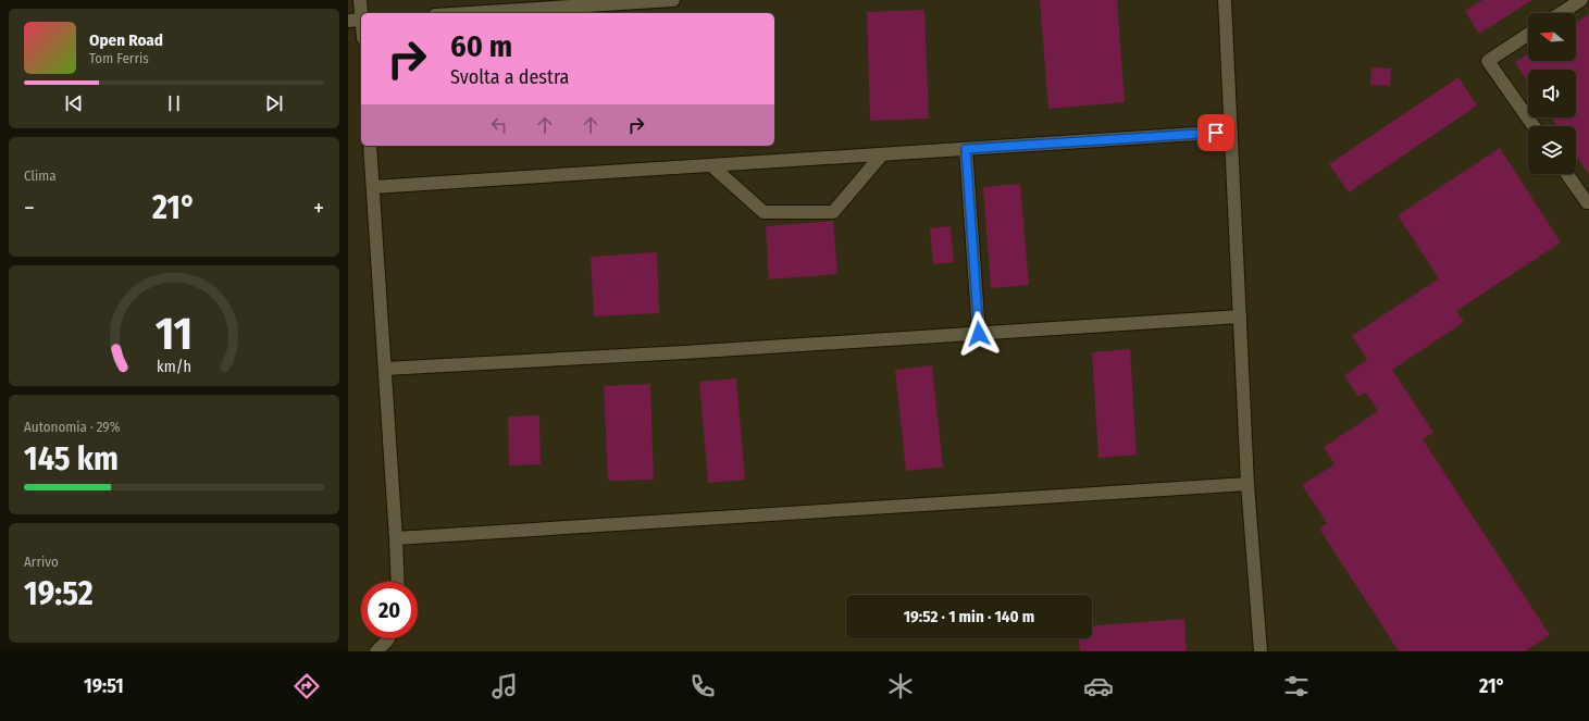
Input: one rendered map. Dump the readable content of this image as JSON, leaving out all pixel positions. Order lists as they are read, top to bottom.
{
  "north": "left",
  "page": {
    "turn": ["60 m", "Svolta a destra"],
    "song": ["Open Road", "Tom Ferris"],
    "tile": [
      "Clima",
      ["Autonomia · 29%", "145 km"],
      ["Arrivo", "19:52"]
    ],
    "heat": ["−", "21°", "+"],
    "limit": "20",
    "trip": "19:52 · 1 min · 140 m",
    "tabs": ["19:51", "21°"],
    "gauge": ["11", "km/h"]
  }
}
